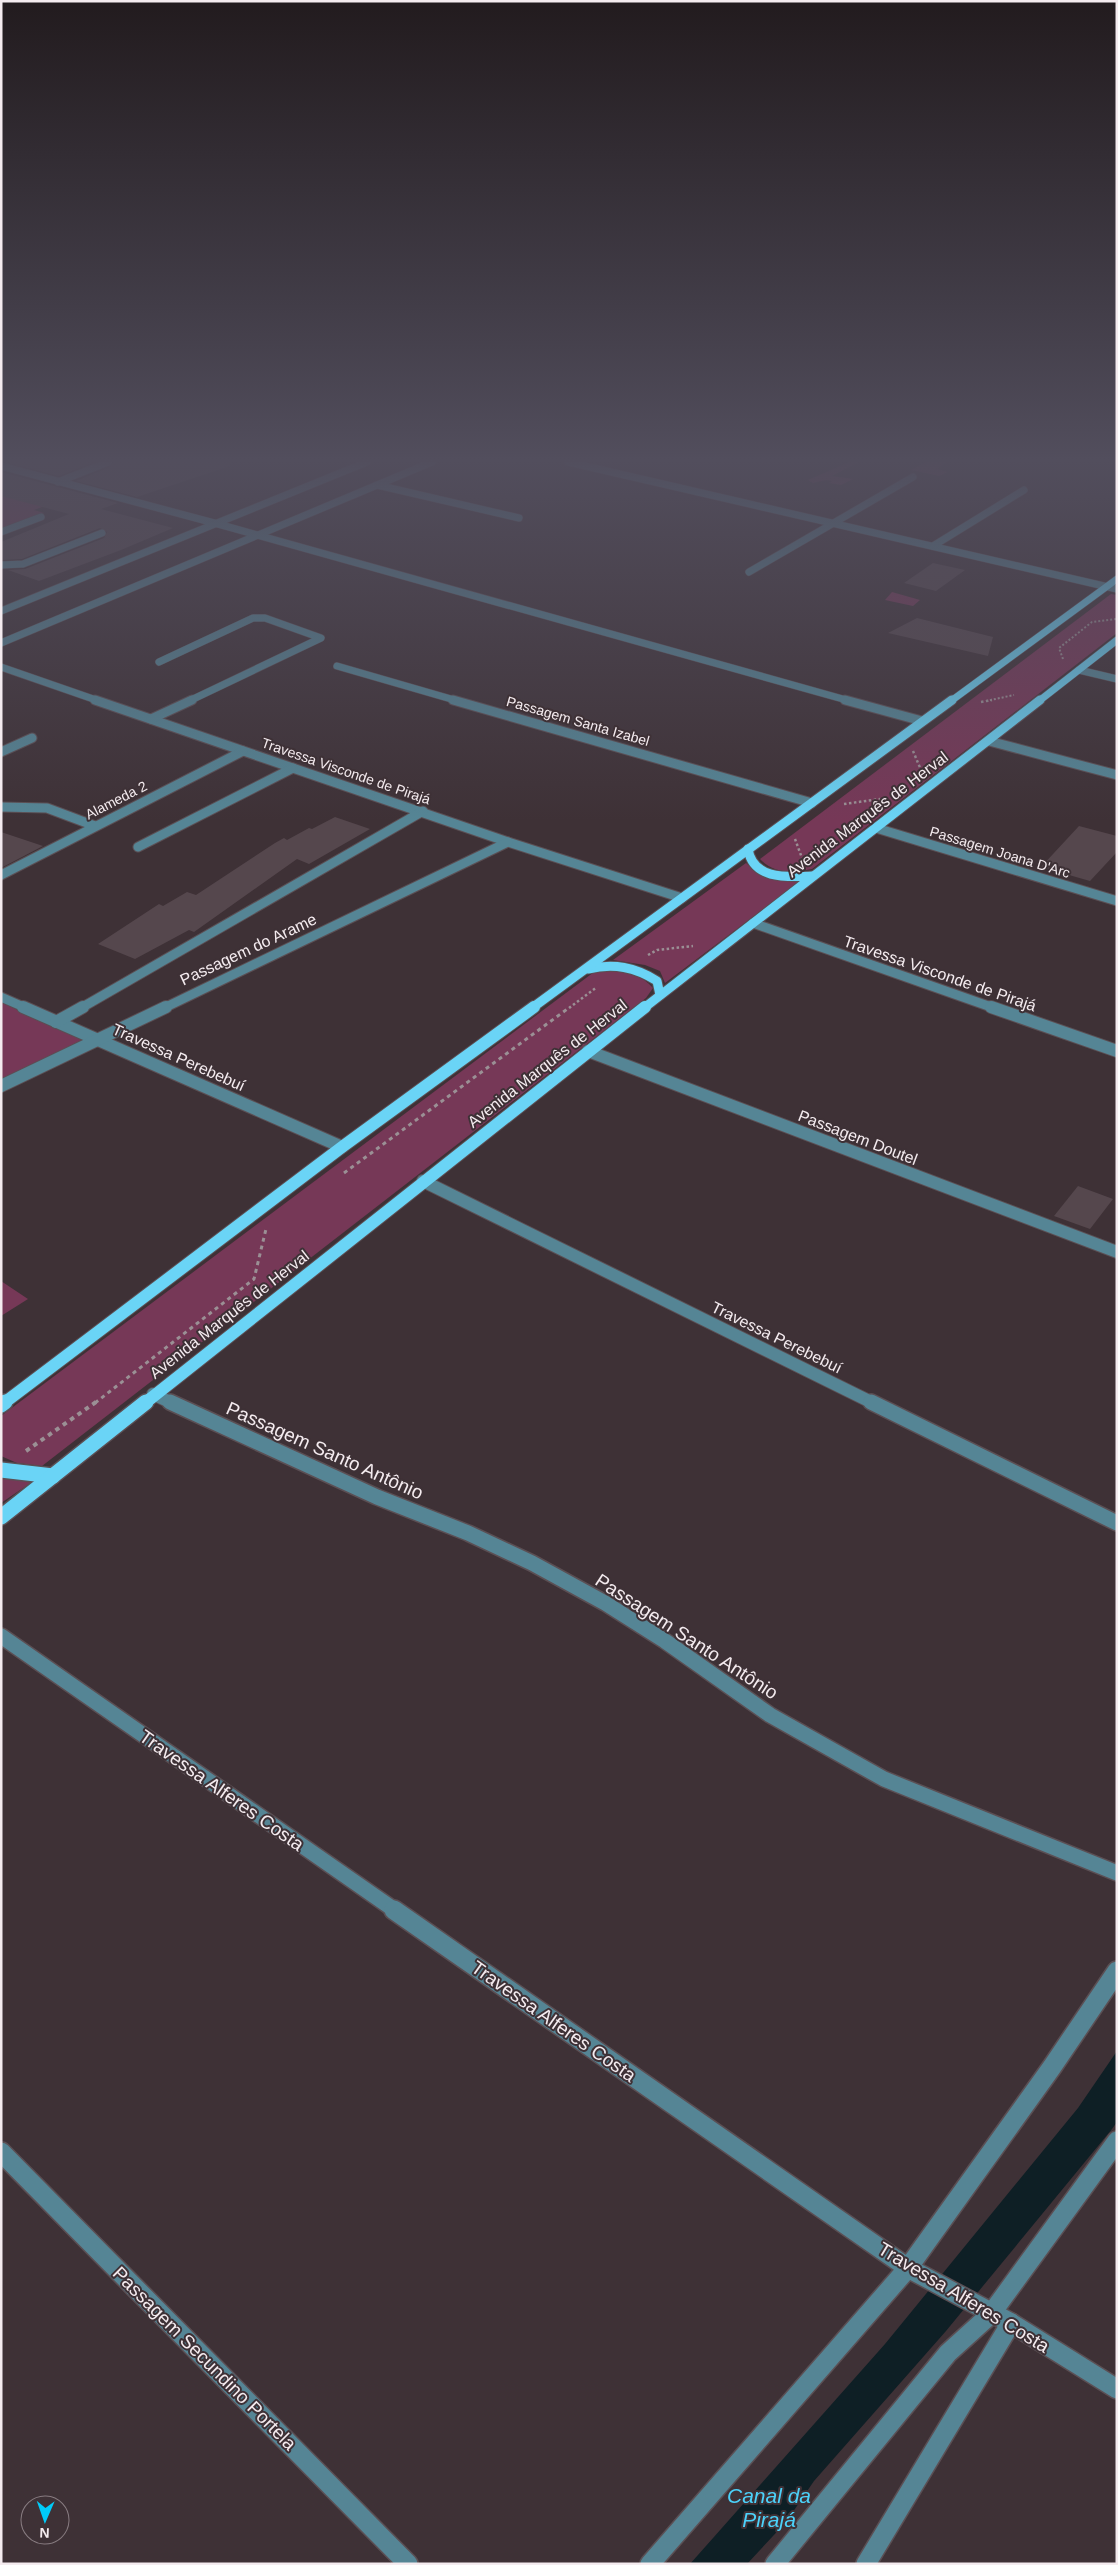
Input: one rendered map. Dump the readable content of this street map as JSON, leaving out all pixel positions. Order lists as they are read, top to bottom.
{
  "streets": {
    "main road": ["Avenida Marquês de Herval"],
    "street": [
      "Passagem Santa Izabel",
      "Travessa Visconde de Pirajá",
      "Alameda 2",
      "Passagem Joana D'Arc",
      "Passagem do Arame",
      "Travessa Perebebuí",
      "Passagem Doutel",
      "Passagem Santo Antônio",
      "Travessa Alferes Costa",
      "Passagem Secundino Portela"
    ]
  },
  "crossings": [
    ["Travessa Visconde de Pirajá", "Alameda 2"],
    ["Travessa Visconde de Pirajá", "Avenida Marquês de Herval"],
    ["Travessa Visconde de Pirajá", "Passagem do Arame"],
    ["Avenida Marquês de Herval", "Passagem Joana D'Arc"],
    ["Avenida Marquês de Herval", "Travessa Perebebuí"],
    ["Avenida Marquês de Herval", "Passagem Doutel"],
    ["Avenida Marquês de Herval", "Passagem Santo Antônio"],
    ["Passagem do Arame", "Travessa Perebebuí"]
  ],
  "water": ["Canal da Pirajá"],
  "north": "bottom"
}
